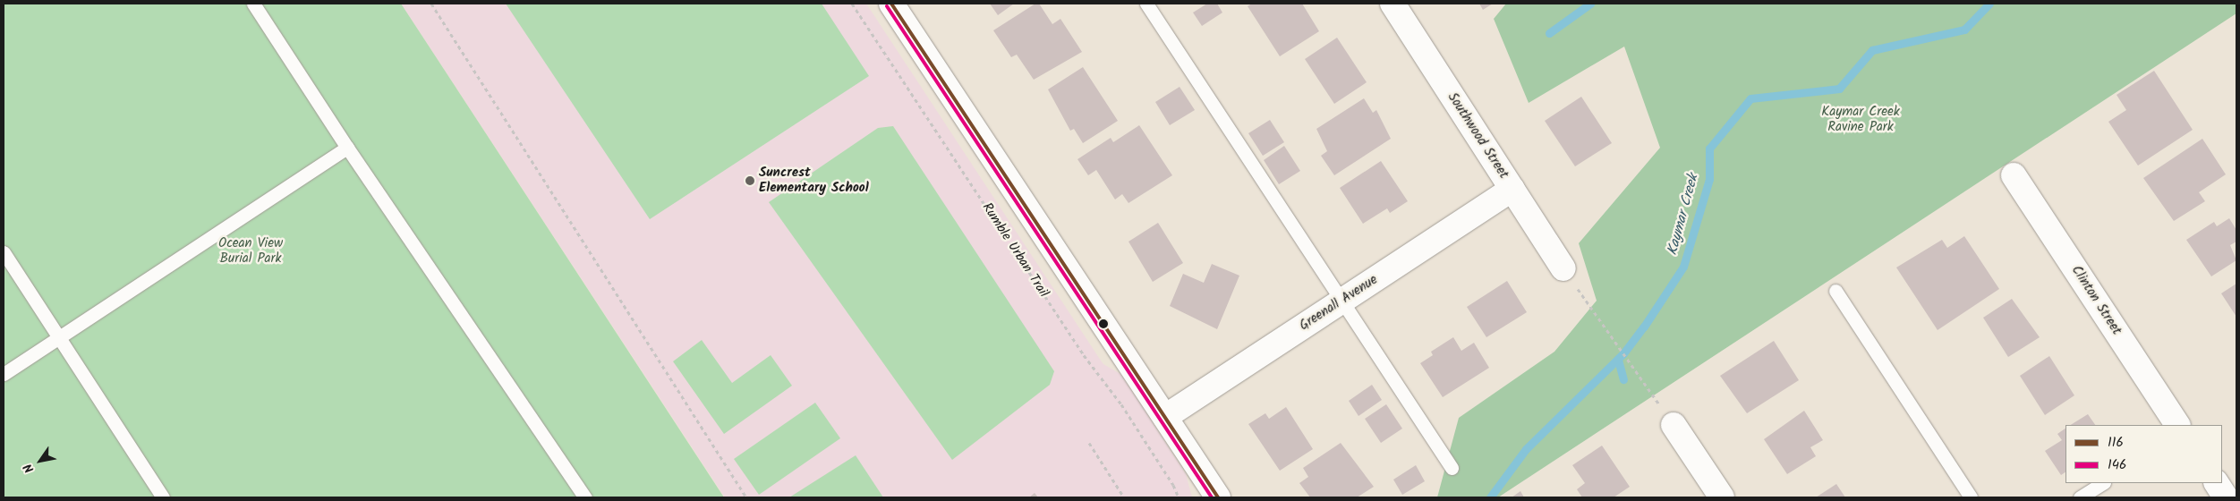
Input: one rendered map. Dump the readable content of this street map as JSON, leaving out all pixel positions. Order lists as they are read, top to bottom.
{
  "streets": {
    "street": ["Southwood Street", "Clinton Street", "Greenall Avenue"],
    "path": ["Rumble Urban Trail"]
  },
  "crossings": [
    ["Southwood Street", "Greenall Avenue"]
  ],
  "water": ["Kaymar Creek"],
  "parks": ["Kaymar Creek Ravine Park", "Ocean View Burial Park"],
  "places": ["Suncrest Elementary School"],
  "lines": ["transit line 116", "transit line 146"],
  "legend": ["116", "146"],
  "north": "bottom left"
}
